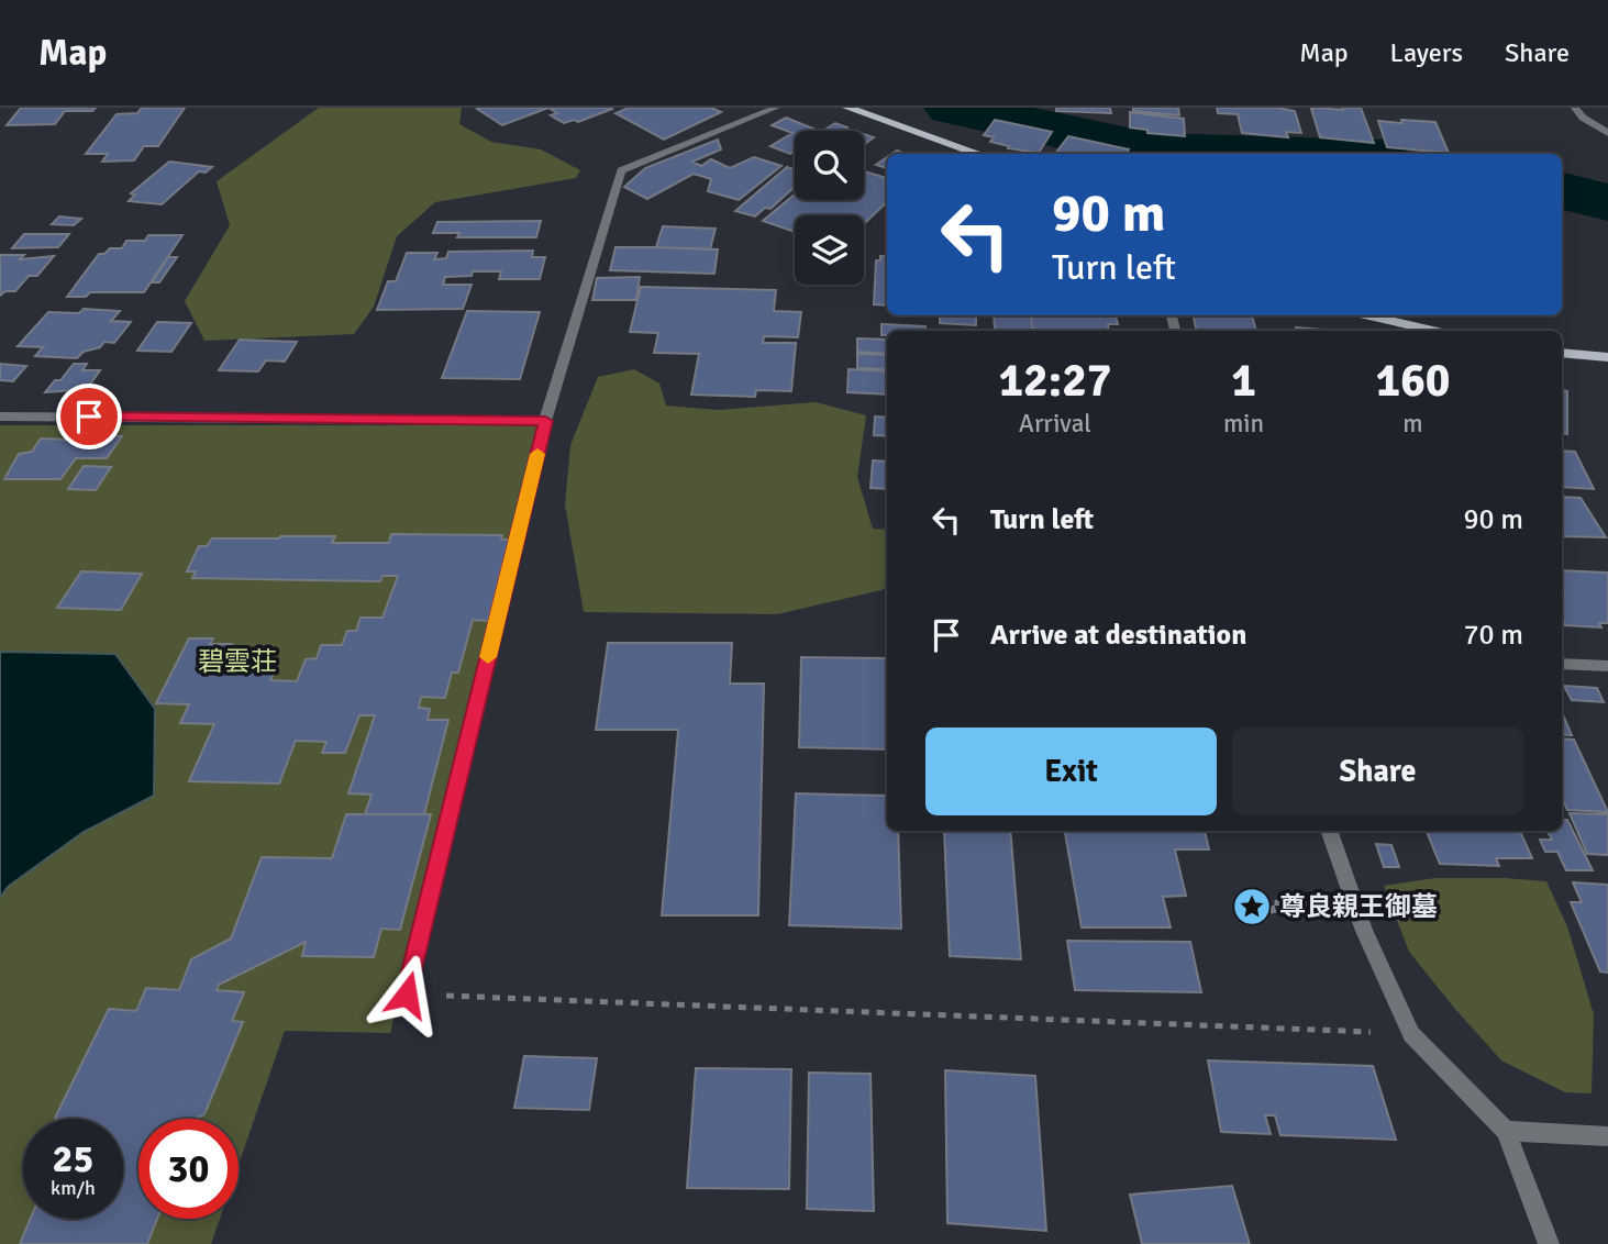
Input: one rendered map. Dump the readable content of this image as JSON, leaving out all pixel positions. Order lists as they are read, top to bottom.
{
  "parks": ["碧雲荘"],
  "places": {
    "place": ["尊良親王御墓"]
  },
  "page": {
    "header": "Map",
    "nav": ["Map", "Layers", "Share"],
    "turn": ["90 m", "Turn left"],
    "eta": [
      "12:27",
      "Arrival",
      "1",
      "min",
      "160",
      "m"
    ],
    "list": [
      {
        "name": "Turn left",
        "value": "90 m"
      },
      {
        "name": "Arrive at destination",
        "value": "70 m"
      }
    ],
    "buttons": ["Exit", "Share"],
    "speed": "25 km/h",
    "limit": "30"
  }
}
